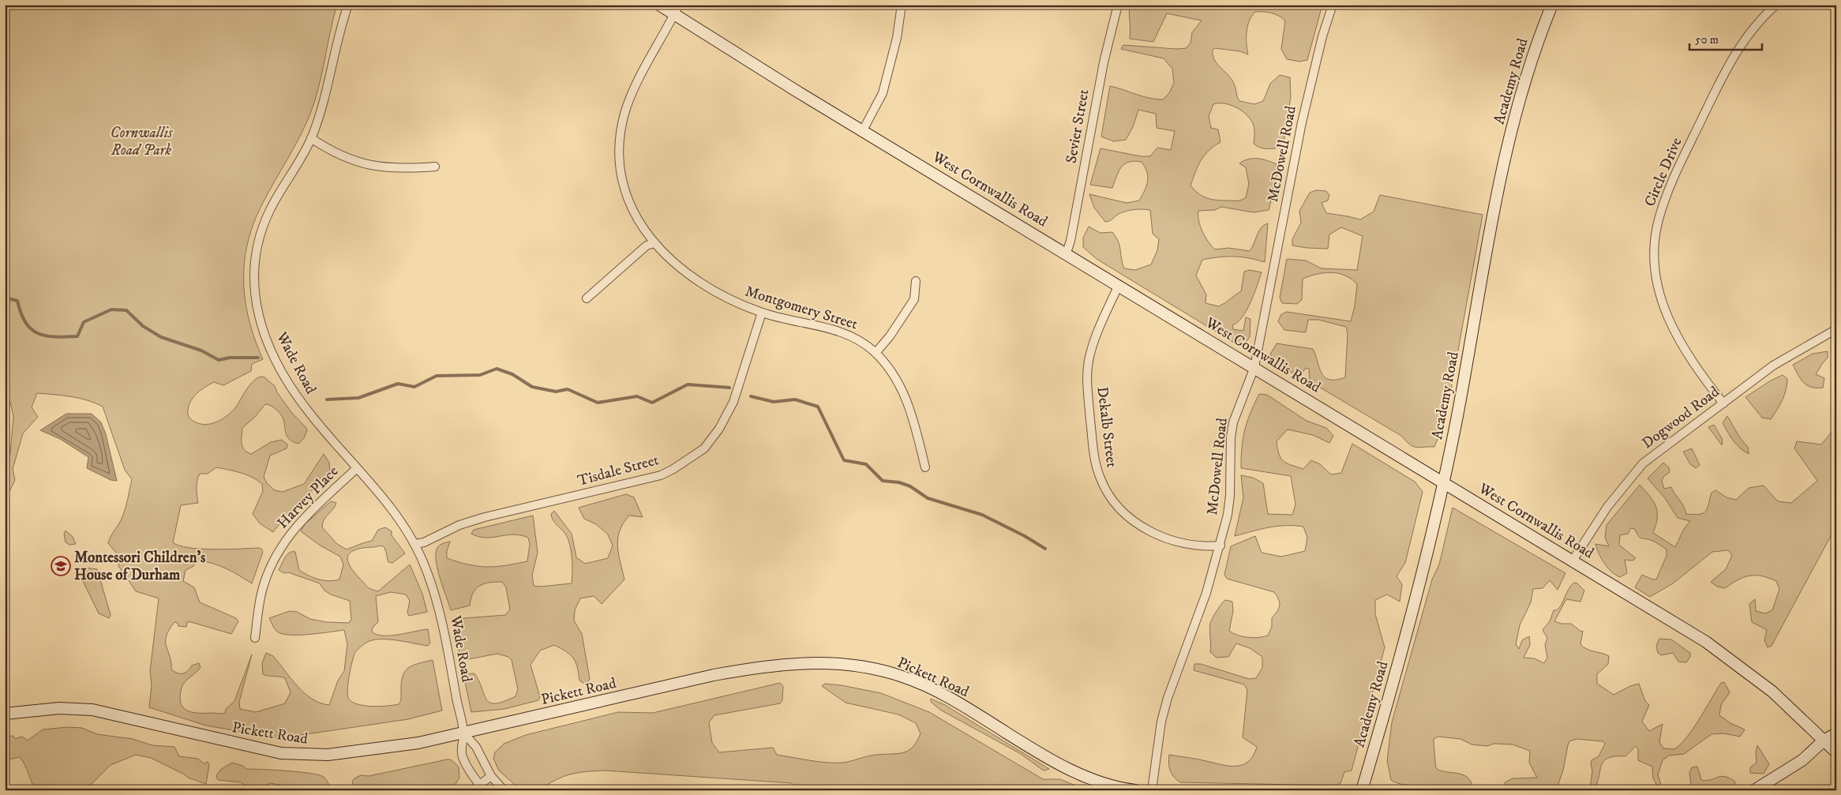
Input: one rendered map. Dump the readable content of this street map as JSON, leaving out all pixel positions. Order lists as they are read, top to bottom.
{
  "streets": {
    "street": [
      "Academy Road",
      "Sevier Street",
      "McDowell Road",
      "Circle Drive",
      "West Cornwallis Road",
      "Montgomery Street",
      "Wade Road",
      "Dogwood Road",
      "Dekalb Street",
      "Tisdale Street",
      "Harvey Place",
      "Pickett Road"
    ]
  },
  "crossings": [
    ["Academy Road", "West Cornwallis Road"],
    ["Sevier Street", "West Cornwallis Road"],
    ["McDowell Road", "West Cornwallis Road"],
    ["McDowell Road", "Dekalb Street"],
    ["Circle Drive", "Dogwood Road"],
    ["West Cornwallis Road", "Montgomery Street"],
    ["West Cornwallis Road", "Dogwood Road"],
    ["West Cornwallis Road", "Dekalb Street"],
    ["Montgomery Street", "Tisdale Street"],
    ["Wade Road", "Tisdale Street"],
    ["Wade Road", "Harvey Place"],
    ["Wade Road", "Pickett Road"]
  ],
  "parks": ["Cornwallis Road Park"],
  "places": {
    "school or university": ["Montessori Children's House of Durham"]
  },
  "scale_bar": "50 m"
}
